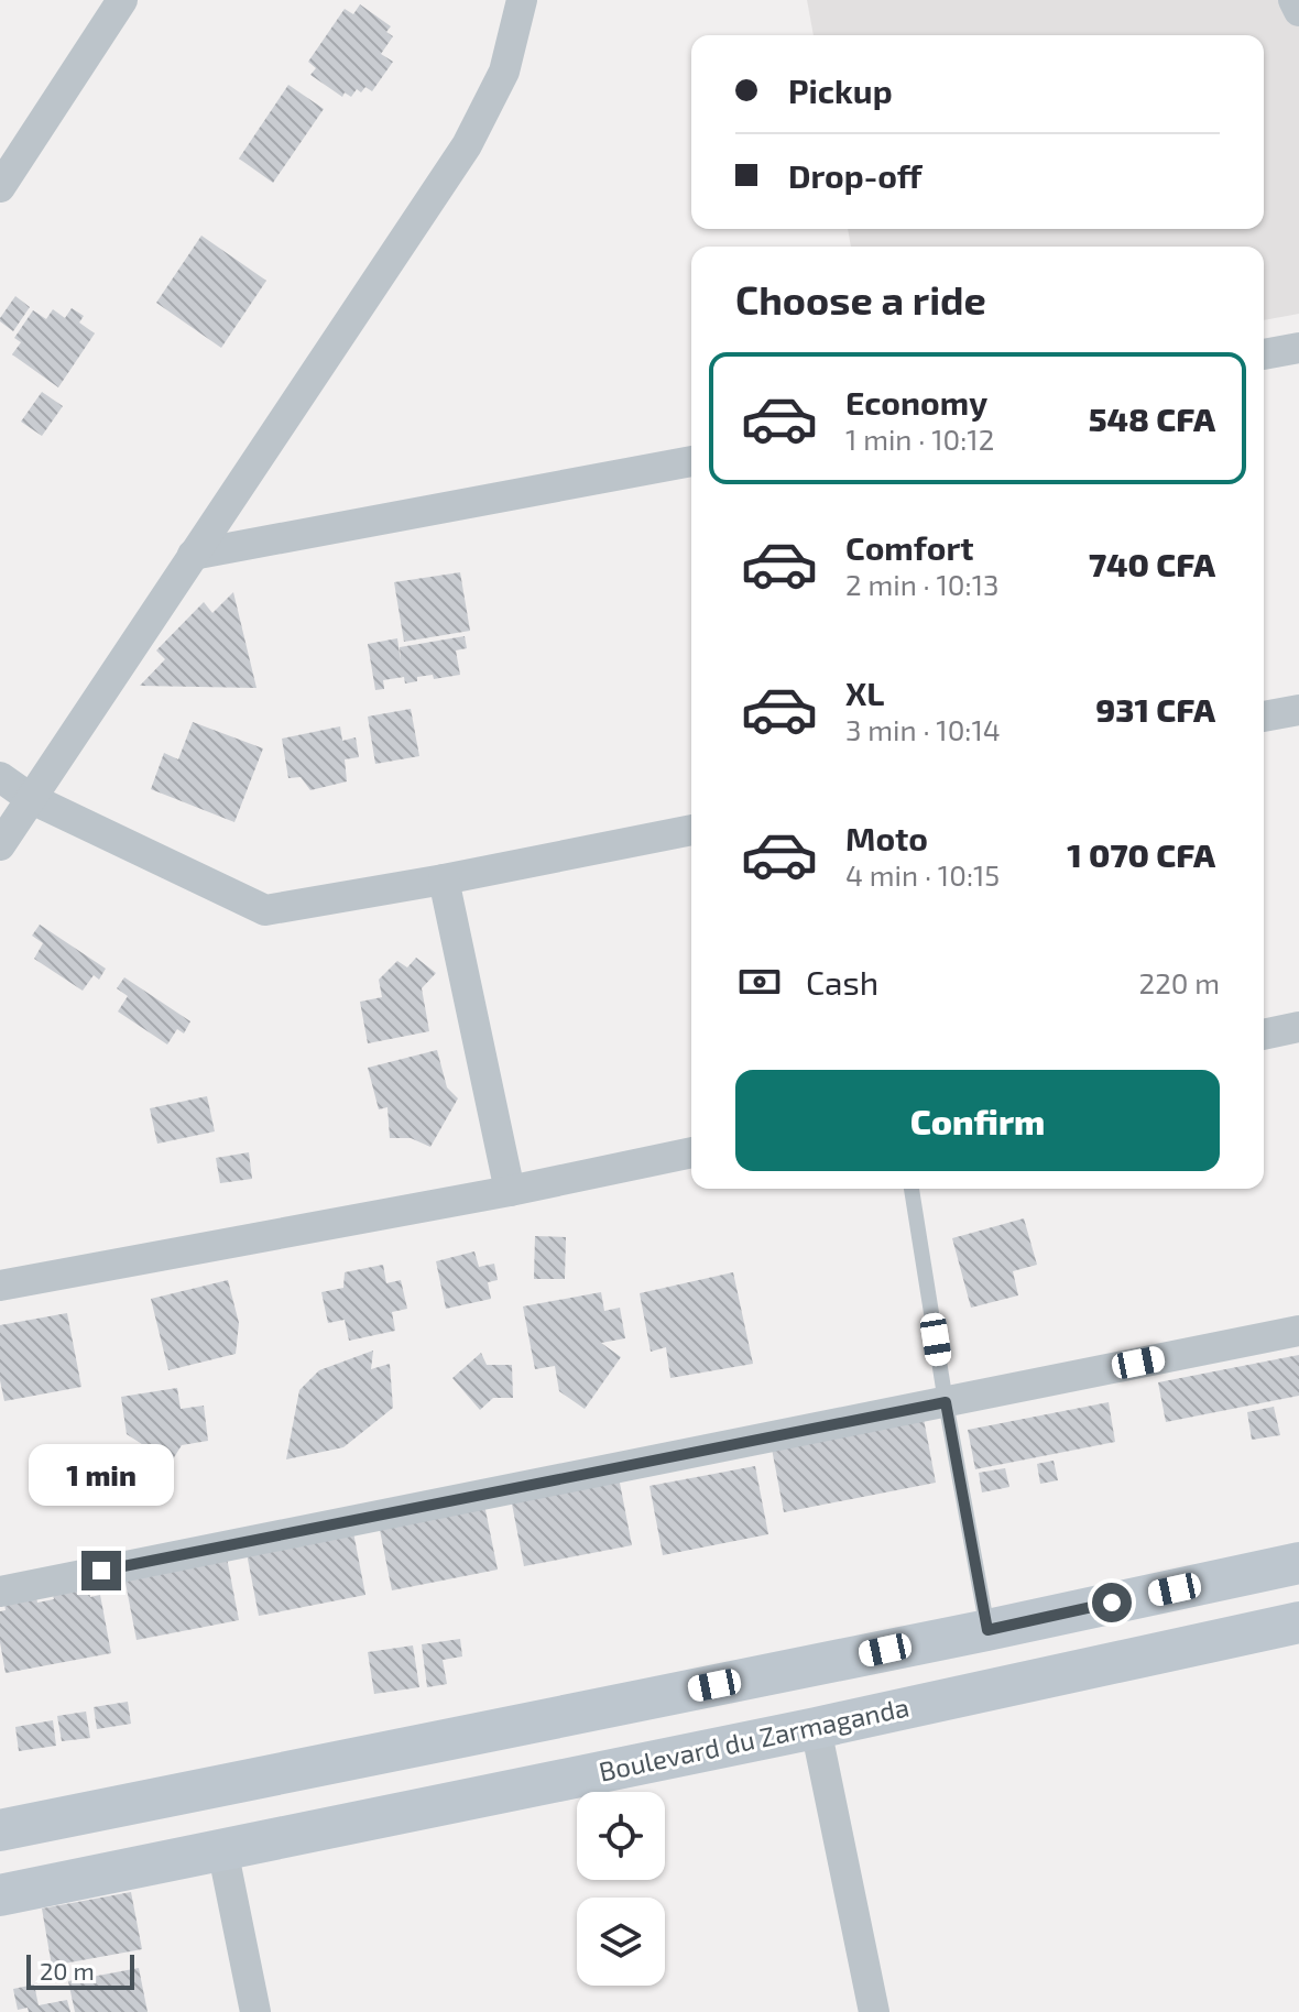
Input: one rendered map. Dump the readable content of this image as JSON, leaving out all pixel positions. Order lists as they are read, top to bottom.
{
  "streets": {
    "main road": ["Boulevard du Zarmaganda"]
  },
  "scale_bar": "20 m",
  "page": {
    "banner": ["Pickup", "Drop-off"],
    "heading": "Choose a ride",
    "list": [
      {
        "name": "Economy",
        "note": "1 min · 10:12",
        "value": "548 CFA"
      },
      {
        "name": "Comfort",
        "note": "2 min · 10:13",
        "value": "740 CFA"
      },
      {
        "name": "XL",
        "note": "3 min · 10:14",
        "value": "931 CFA"
      },
      {
        "name": "Moto",
        "note": "4 min · 10:15",
        "value": "1 070 CFA"
      }
    ],
    "pay": ["Cash", "220 m"],
    "buttons": "Confirm",
    "bubble": "1 min",
    "scale": "20 m"
  }
}
